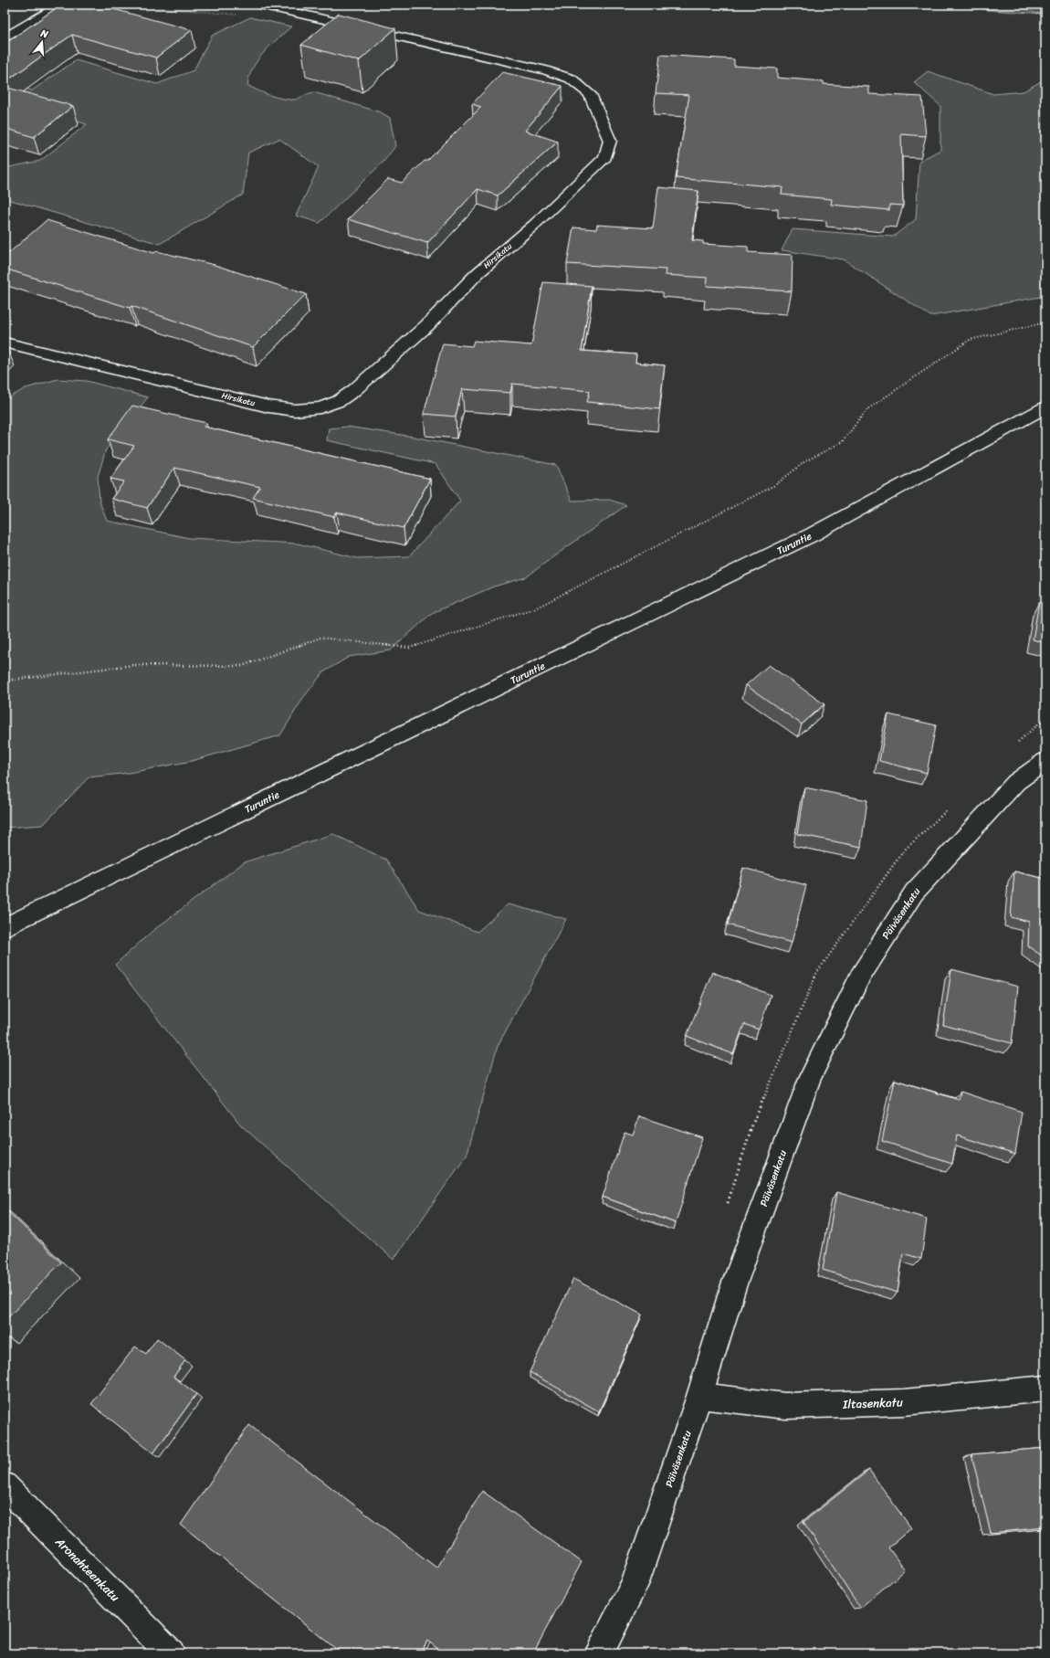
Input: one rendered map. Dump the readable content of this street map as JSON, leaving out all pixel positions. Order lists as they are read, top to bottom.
{
  "streets": {
    "main road": [
      "Hirsikatu",
      "Turuntie",
      "Päiväsenkatu",
      "Iltasenkatu",
      "Aronahteenkatu"
    ]
  },
  "crossings": [
    ["Päiväsenkatu", "Iltasenkatu"]
  ],
  "north": "top"
}
